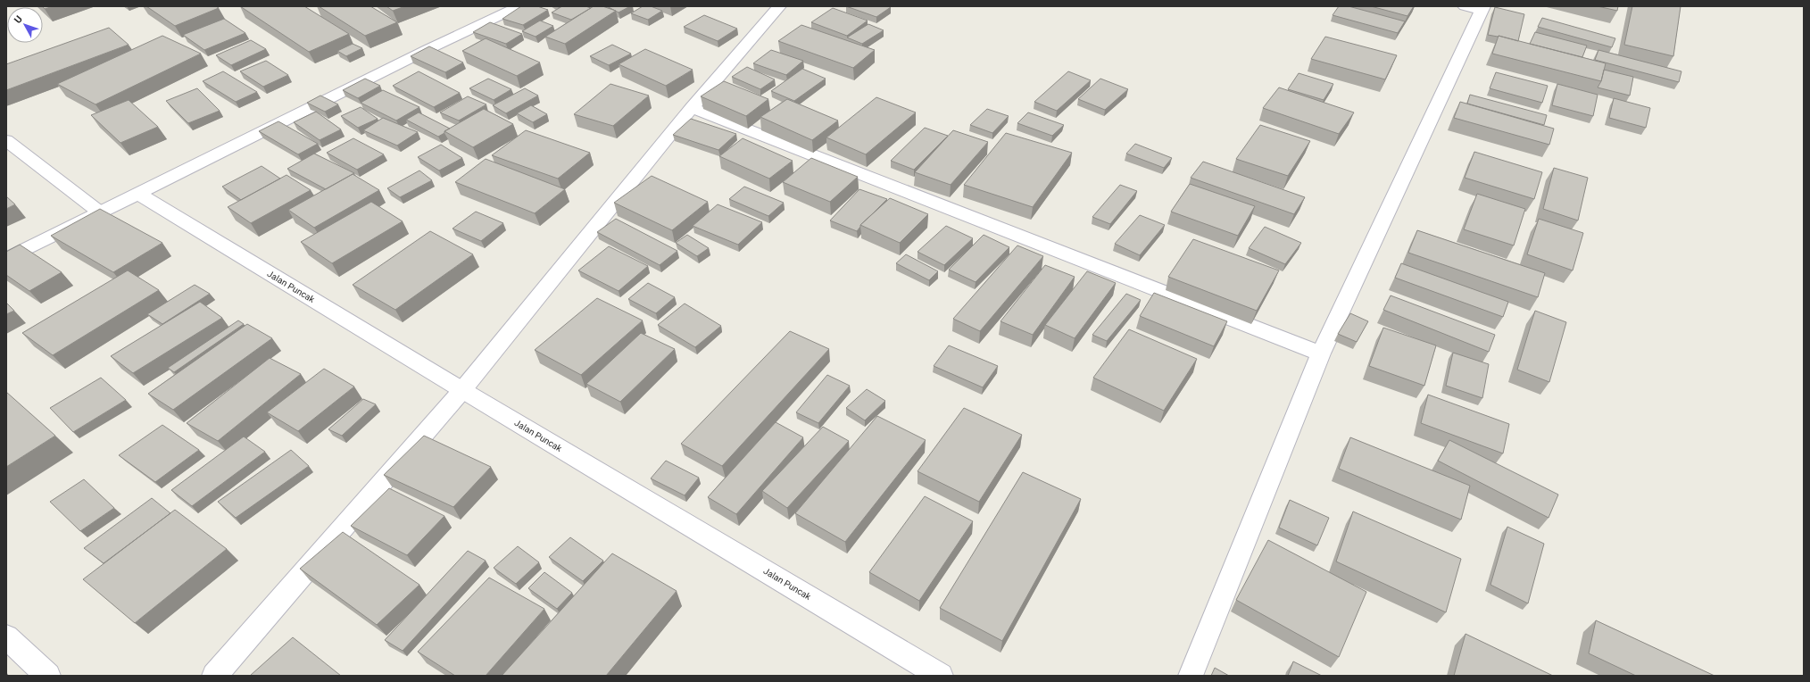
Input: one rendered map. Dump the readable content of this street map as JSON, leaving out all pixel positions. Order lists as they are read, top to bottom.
{
  "streets": {
    "street": ["Jalan Puncak"]
  },
  "north": "top left"
}
